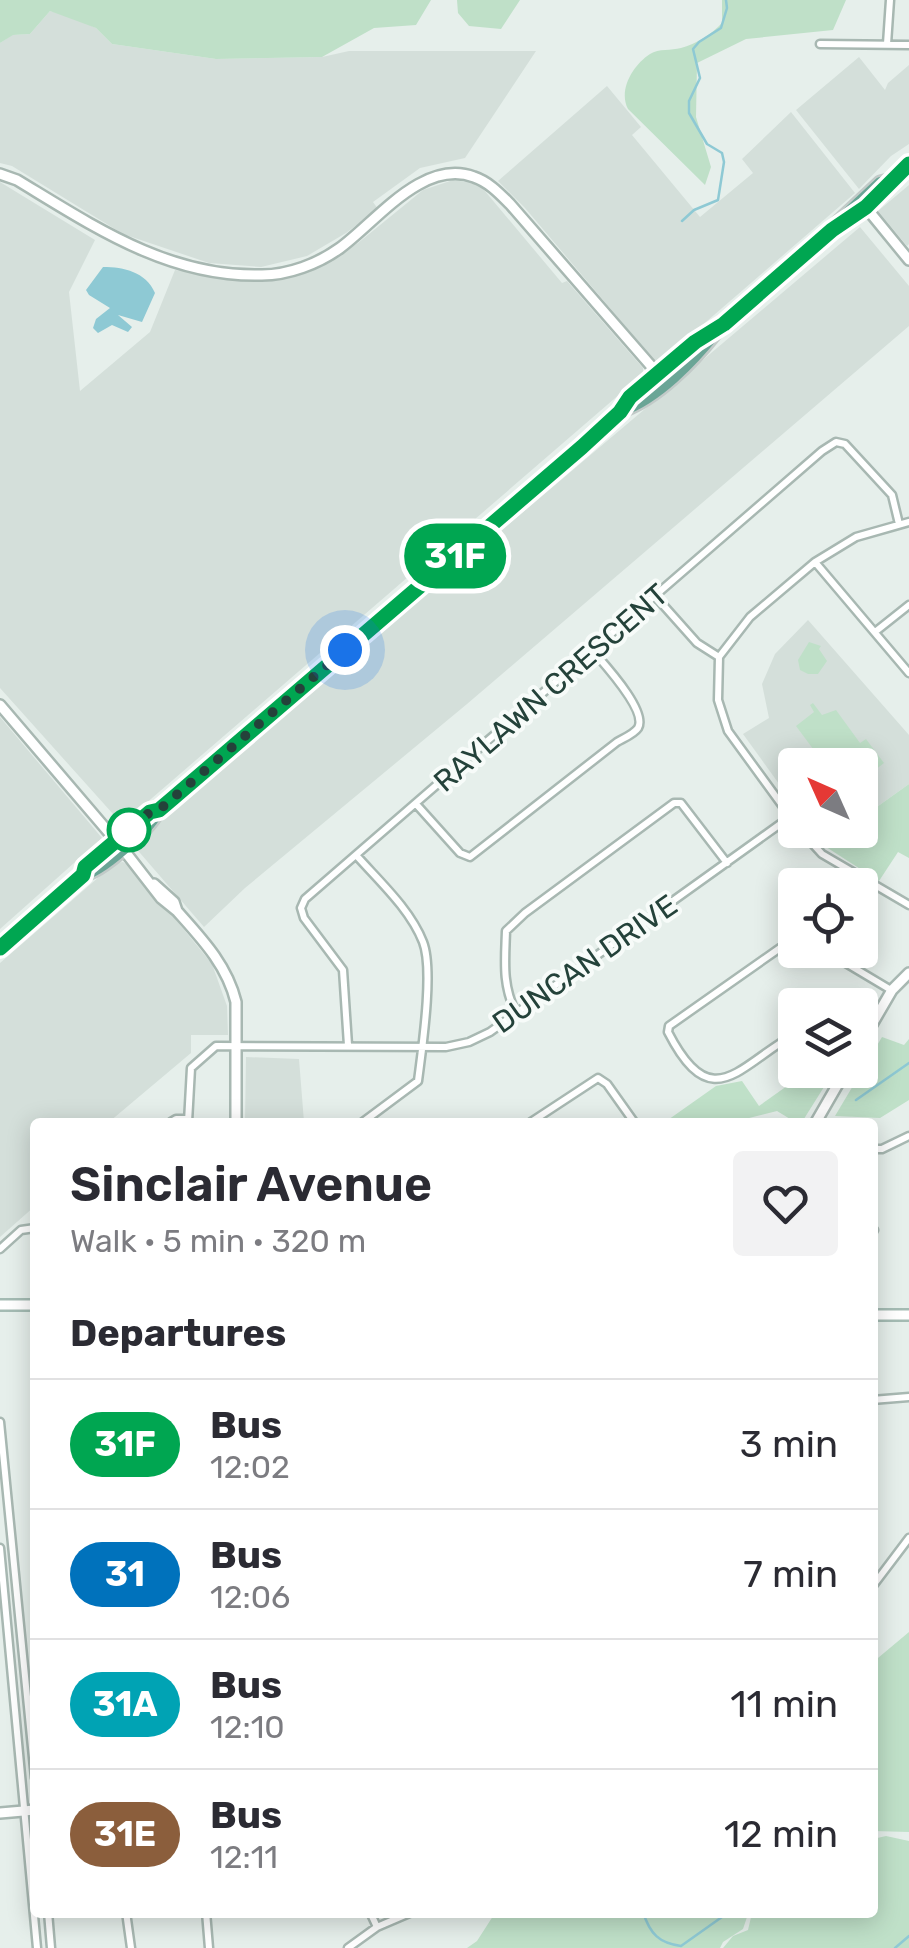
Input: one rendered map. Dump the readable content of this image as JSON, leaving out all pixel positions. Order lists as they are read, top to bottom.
{
  "streets": {
    "street": ["RAYLAWN CRESCENT", "DUNCAN DRIVE"]
  },
  "crossings": [
    ["RAYLAWN CRESCENT", "DUNCAN DRIVE"]
  ],
  "lines": ["bus line 31F"],
  "north": "top left",
  "page": {
    "on_map": "31F",
    "heading": [
      ["Sinclair Avenue", "Walk · 5 min · 320 m"],
      "Departures"
    ],
    "list": [
      {
        "mark": "31F",
        "name": "Bus",
        "note": "12:02",
        "value": "3 min"
      },
      {
        "mark": "31",
        "name": "Bus",
        "note": "12:06",
        "value": "7 min"
      },
      {
        "mark": "31A",
        "name": "Bus",
        "note": "12:10",
        "value": "11 min"
      },
      {
        "mark": "31E",
        "name": "Bus",
        "note": "12:11",
        "value": "12 min"
      }
    ]
  }
}
